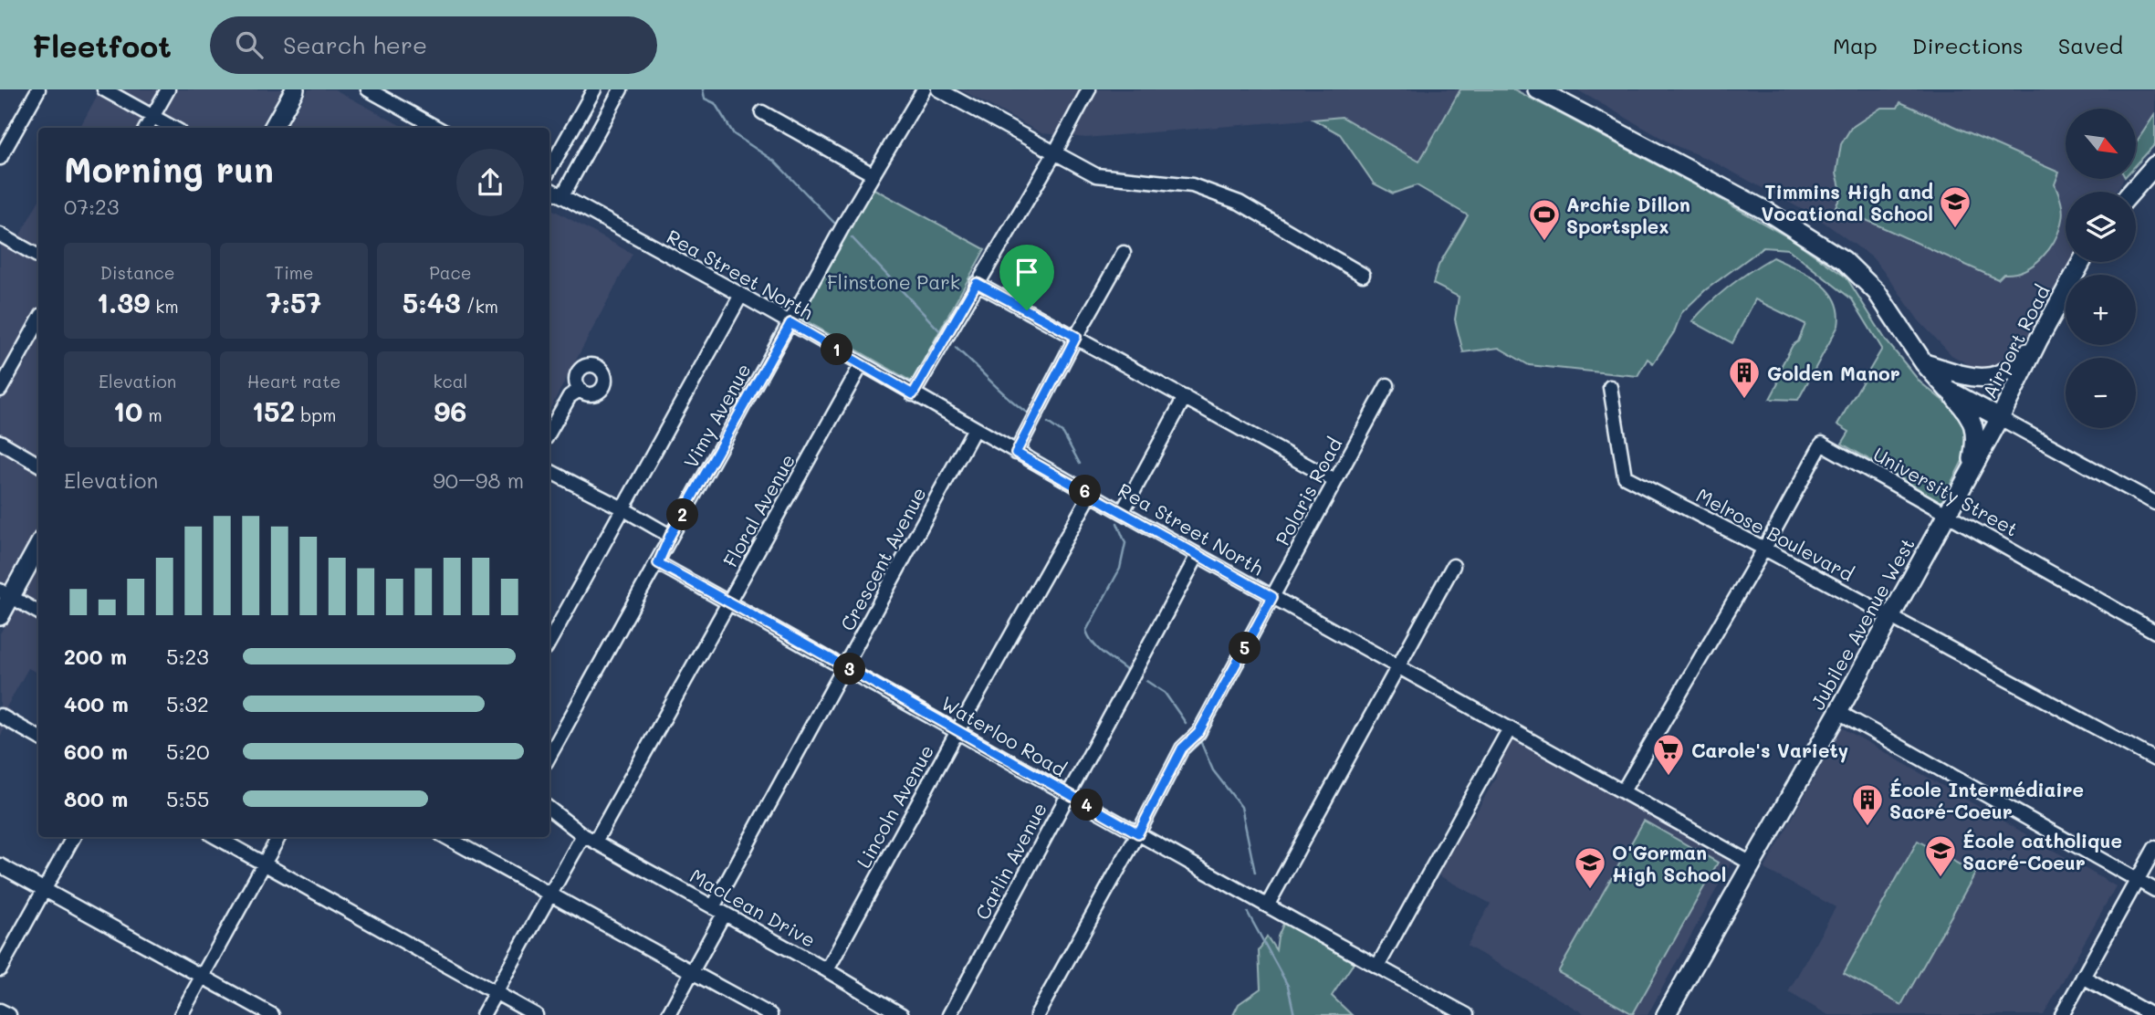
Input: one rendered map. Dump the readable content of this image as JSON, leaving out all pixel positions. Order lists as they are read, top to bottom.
{
  "streets": {
    "main road": ["Airport Road", "Jubilee Avenue West"],
    "street": [
      "Rea Street North",
      "Vimy Avenue",
      "Polaris Road",
      "University Street",
      "Floral Avenue",
      "Melrose Boulevard",
      "Crescent Avenue",
      "Waterloo Road",
      "Lincoln Avenue",
      "Carlin Avenue",
      "MacLean Drive"
    ]
  },
  "crossings": [
    ["Rea Street North", "Vimy Avenue"],
    ["Rea Street North", "Polaris Road"],
    ["Rea Street North", "Floral Avenue"],
    ["Rea Street North", "Crescent Avenue"],
    ["Rea Street North", "Jubilee Avenue West"],
    ["Rea Street North", "Lincoln Avenue"],
    ["Rea Street North", "Carlin Avenue"],
    ["Airport Road", "Jubilee Avenue West"],
    ["Vimy Avenue", "Waterloo Road"],
    ["Polaris Road", "Waterloo Road"],
    ["University Street", "Melrose Boulevard"],
    ["University Street", "Jubilee Avenue West"],
    ["Floral Avenue", "Waterloo Road"],
    ["Floral Avenue", "MacLean Drive"],
    ["Melrose Boulevard", "Jubilee Avenue West"],
    ["Crescent Avenue", "Waterloo Road"],
    ["Crescent Avenue", "MacLean Drive"],
    ["Waterloo Road", "Lincoln Avenue"],
    ["Waterloo Road", "Carlin Avenue"],
    ["Lincoln Avenue", "MacLean Drive"]
  ],
  "parks": ["Flinstone Park"],
  "places": {
    "school or university": ["Timmins High and Vocational School", "École catholique Sacré-Coeur", "O'Gorman High School"],
    "sports": ["Archie Dillon Sportsplex"],
    "building": ["Golden Manor", "École Intermédiaire Sacré-Coeur"],
    "supermarket": ["Carole's Variety"]
  },
  "north": "bottom right",
  "page": {
    "header": "Fleetfoot",
    "search": "Search here",
    "nav": ["Map", "Directions", "Saved"],
    "map_buttons": ["+", "−"],
    "heading": ["Morning run", "07:23"],
    "stats": [
      ["Distance", "1.39 km"],
      ["Time", "7:57"],
      ["Pace", "5:43 /km"],
      ["Elevation", "10 m"],
      ["Heart rate", "152 bpm"],
      ["kcal", "96"]
    ],
    "pins": [
      "1",
      "6",
      "2",
      "5",
      "3",
      "4"
    ],
    "chart": ["Elevation", "90–98 m"],
    "list": [
      {
        "name": "200 m",
        "note": "5:23"
      },
      {
        "name": "400 m",
        "note": "5:32"
      },
      {
        "name": "600 m",
        "note": "5:20"
      },
      {
        "name": "800 m",
        "note": "5:55"
      }
    ]
  }
}
